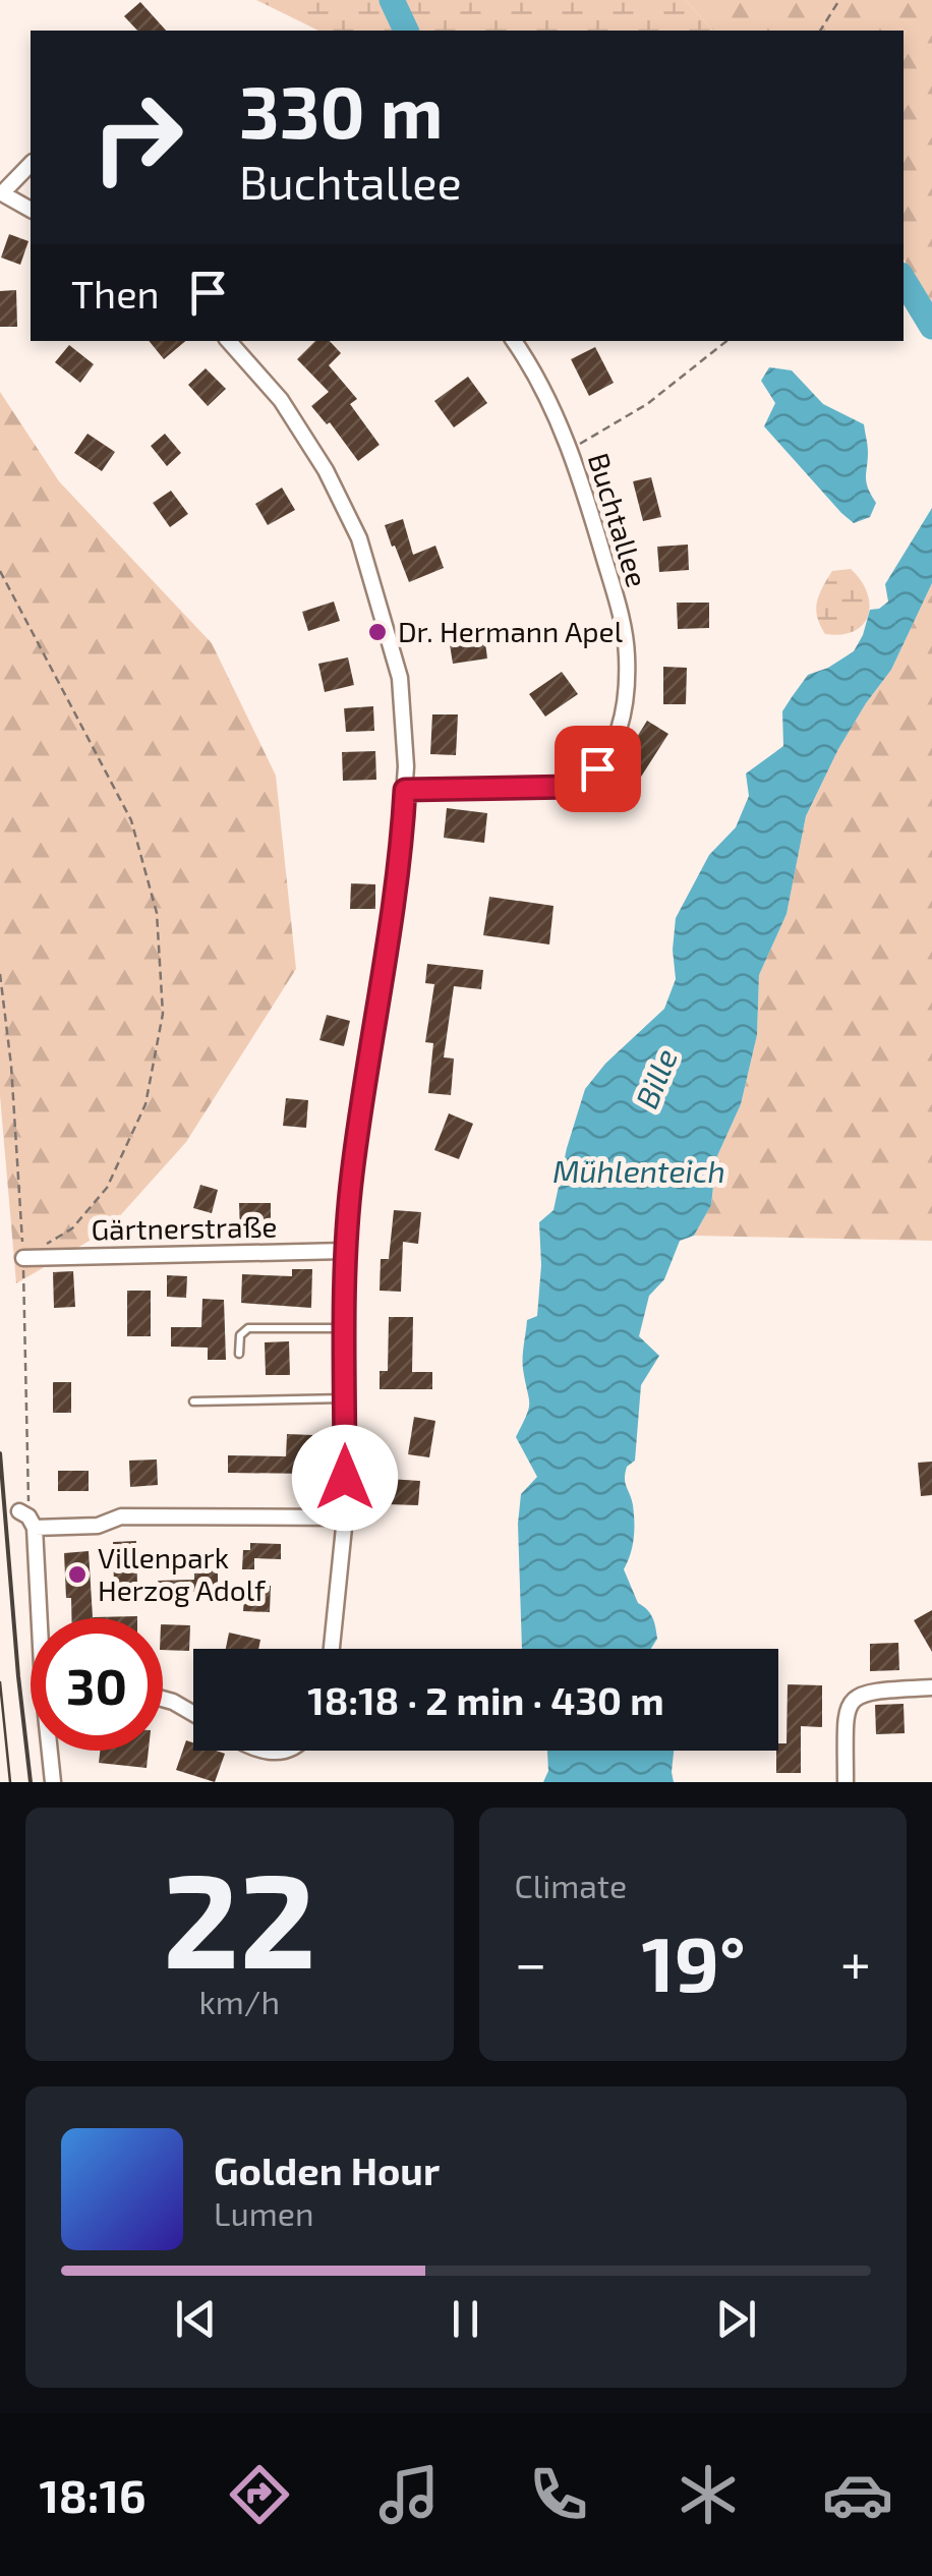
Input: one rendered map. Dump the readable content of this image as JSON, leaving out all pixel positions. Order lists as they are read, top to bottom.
{
  "streets": {
    "street": ["Buchtallee", "Gärtnerstraße"]
  },
  "water": ["Bille", "Mühlenteich"],
  "places": ["Dr. Hermann Apel", "Villenpark Herzog Adolf"],
  "page": {
    "turn": ["330 m", "Buchtallee"],
    "then": "Then",
    "limit": "30",
    "trip": "18:18 · 2 min · 430 m",
    "tile": [
      ["22", "km/h"],
      "Climate"
    ],
    "heat": ["−", "19°", "+"],
    "song": ["Golden Hour", "Lumen"],
    "tabs": "18:16"
  }
}
